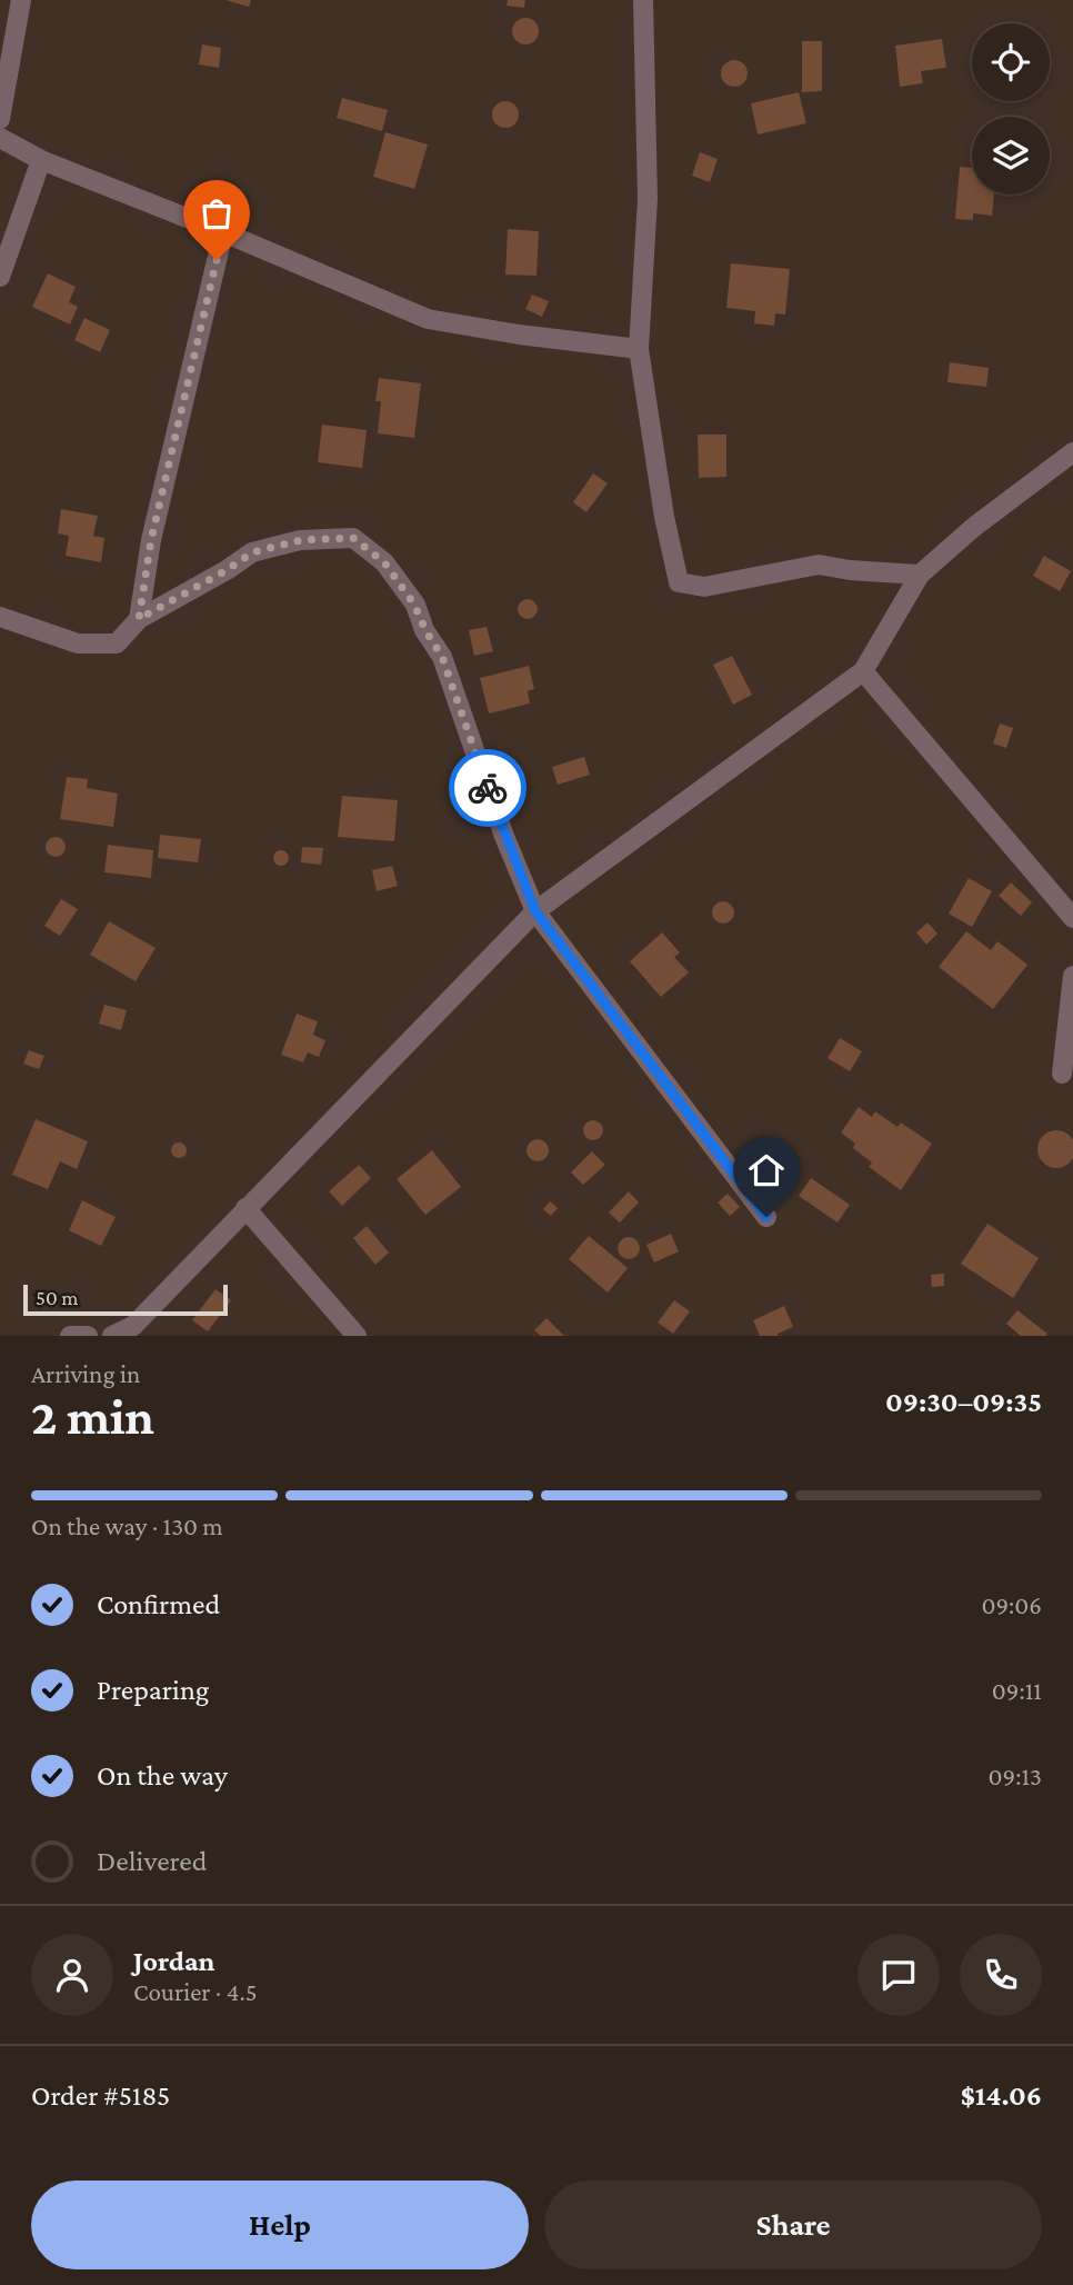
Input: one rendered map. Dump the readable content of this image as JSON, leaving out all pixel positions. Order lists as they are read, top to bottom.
{
  "scale_bar": "50 m",
  "page": {
    "scale": "50 m",
    "heading": ["2 min", "Arriving in", "09:30–09:35"],
    "panel": [
      "Jordan",
      "Courier · 4.5",
      "Order #5185",
      "$14.06"
    ],
    "bar": "On the way · 130 m",
    "list": [
      ["Confirmed", "09:06"],
      ["Preparing", "09:11"],
      ["On the way", "09:13"],
      "Delivered"
    ],
    "buttons": ["Help", "Share"]
  }
}
